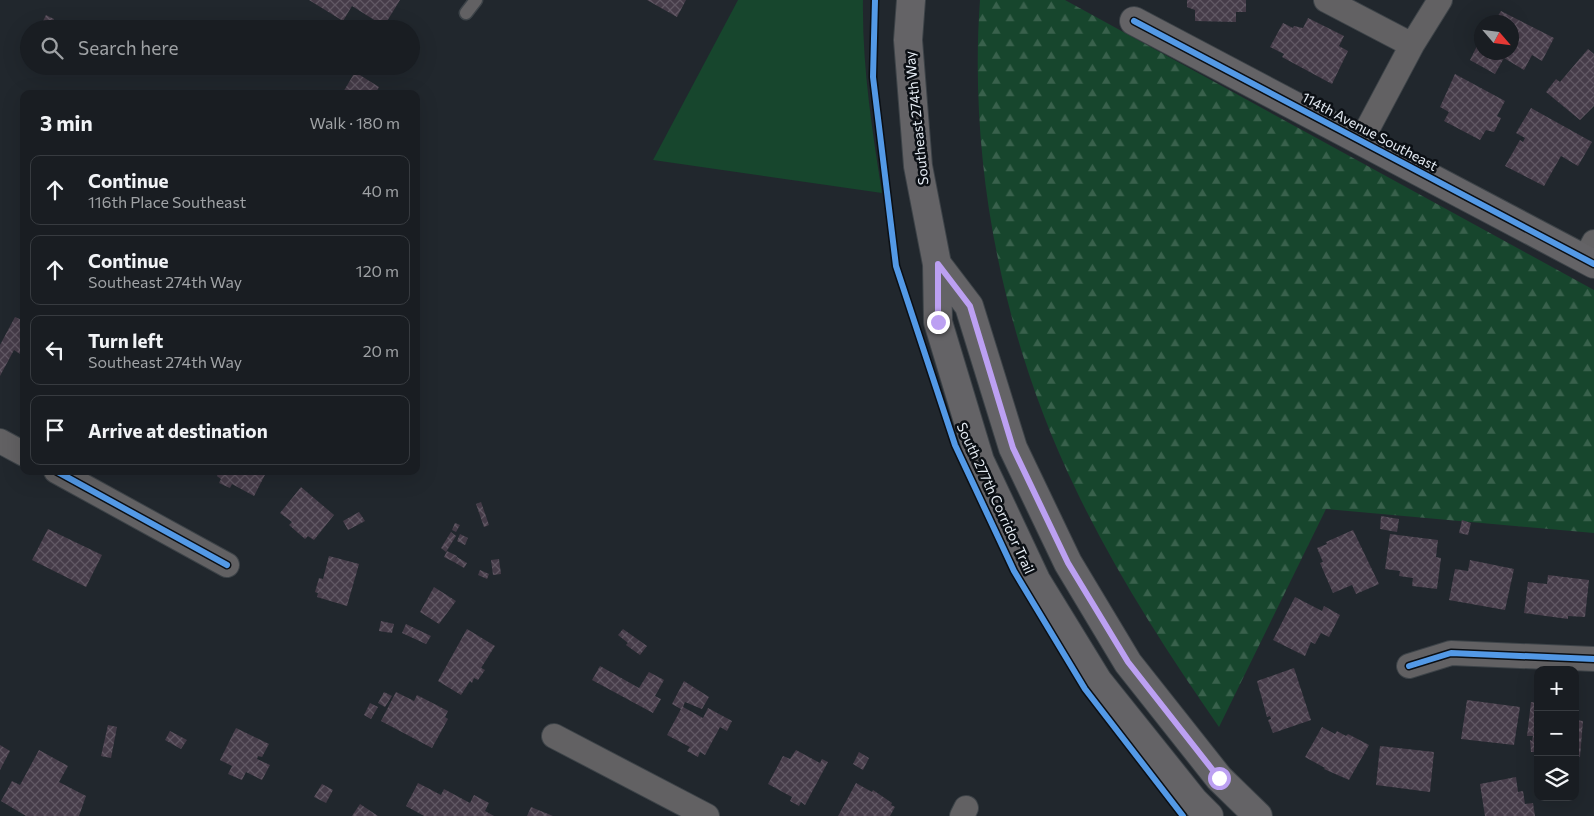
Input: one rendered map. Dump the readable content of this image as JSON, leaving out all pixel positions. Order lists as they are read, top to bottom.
{
  "streets": {
    "main road": ["Southeast 274th Way", "114th Avenue Southeast"],
    "cycle path": ["South 277th Corridor Trail"]
  },
  "north": "bottom right",
  "page": {
    "search": "Search here",
    "heading": ["3 min", "Walk · 180 m"],
    "list": [
      ["Continue", "116th Place Southeast", "40 m"],
      ["Continue", "Southeast 274th Way", "120 m"],
      ["Turn left", "Southeast 274th Way", "20 m"],
      "Arrive at destination"
    ],
    "map_buttons": ["+", "−"]
  }
}
